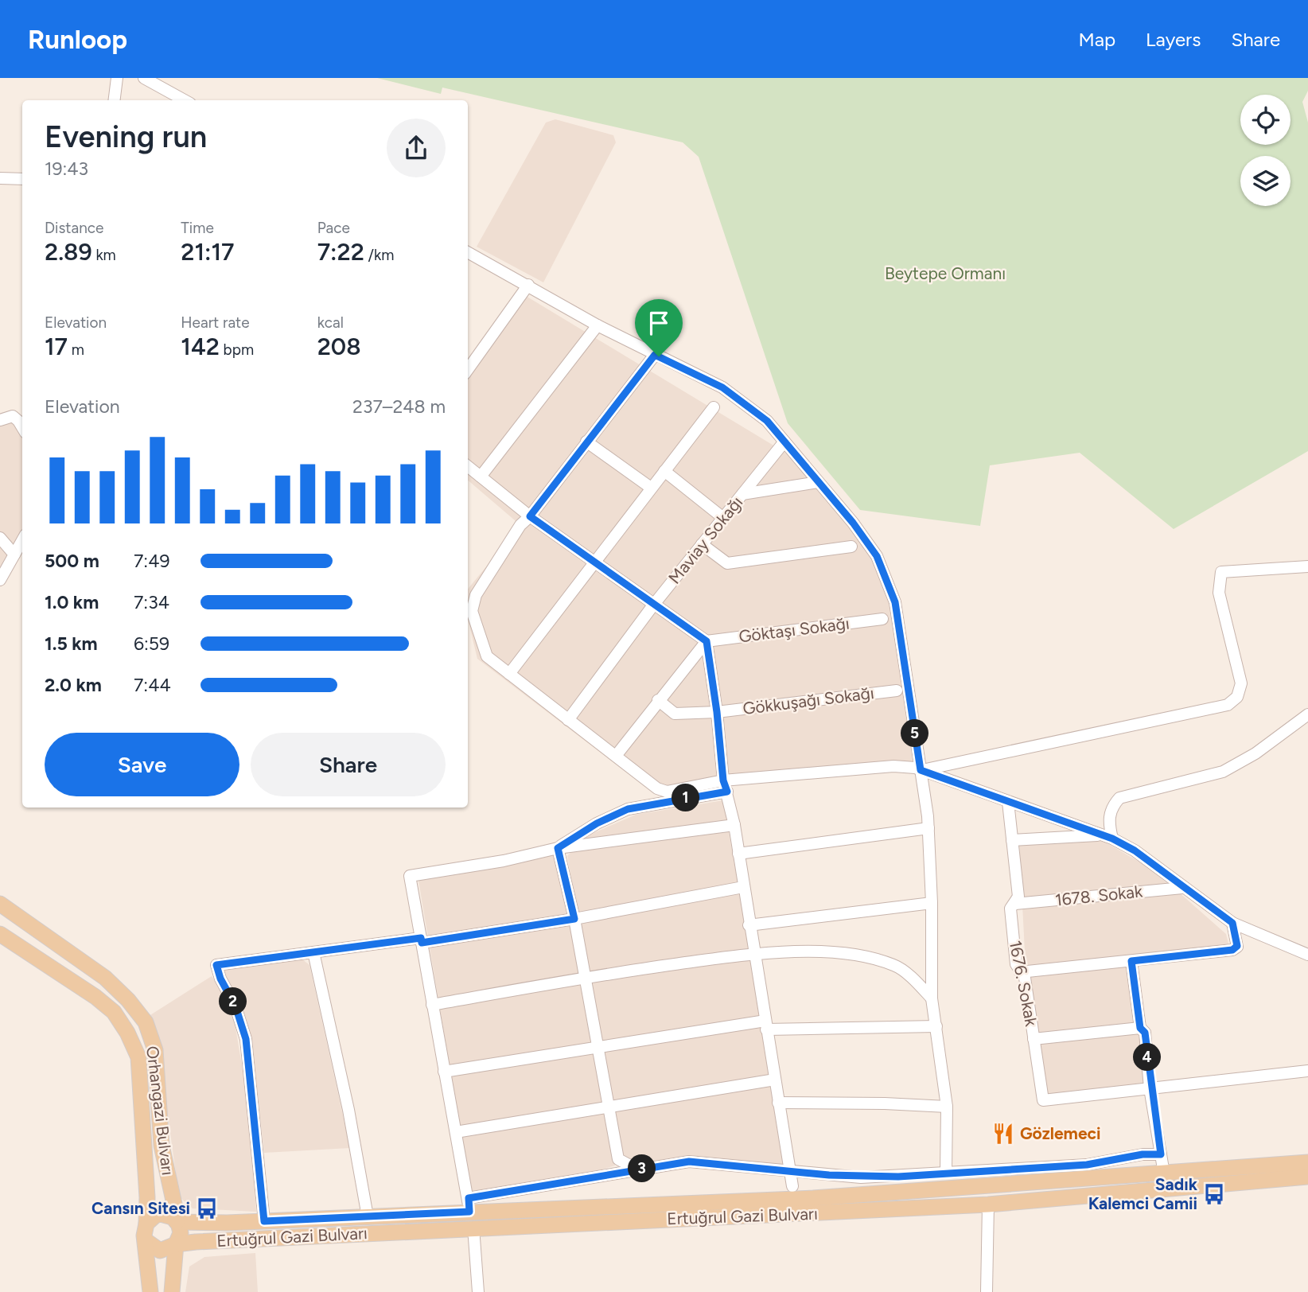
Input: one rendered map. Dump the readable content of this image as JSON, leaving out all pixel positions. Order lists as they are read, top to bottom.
{
  "streets": {
    "main road": ["Orhangazi Bulvarı", "Ertuğrul Gazi Bulvarı"],
    "street": [
      "Maviay Sokağı",
      "Göktaşı Sokağı",
      "Gökkuşağı Sokağı",
      "1678. Sokak",
      "1676. Sokak"
    ]
  },
  "crossings": [
    ["1678. Sokak", "1676. Sokak"],
    ["Orhangazi Bulvarı", "Ertuğrul Gazi Bulvarı"]
  ],
  "parks": ["Beytepe Ormanı"],
  "places": {
    "restaurant": ["Gözlemeci"],
    "bus stop": ["Sadık Kalemci Camii", "Cansın Sitesi"]
  },
  "page": {
    "header": "Runloop",
    "nav": ["Map", "Layers", "Share"],
    "heading": ["Evening run", "19:43"],
    "stats": [
      ["Distance", "2.89 km"],
      ["Time", "21:17"],
      ["Pace", "7:22 /km"],
      ["Elevation", "17 m"],
      ["Heart rate", "142 bpm"],
      ["kcal", "208"]
    ],
    "chart": ["Elevation", "237–248 m"],
    "list": [
      {
        "name": "500 m",
        "note": "7:49"
      },
      {
        "name": "1.0 km",
        "note": "7:34"
      },
      {
        "name": "1.5 km",
        "note": "6:59"
      },
      {
        "name": "2.0 km",
        "note": "7:44"
      }
    ],
    "pins": [
      "5",
      "1",
      "2",
      "4",
      "3"
    ],
    "buttons": ["Save", "Share"]
  }
}
